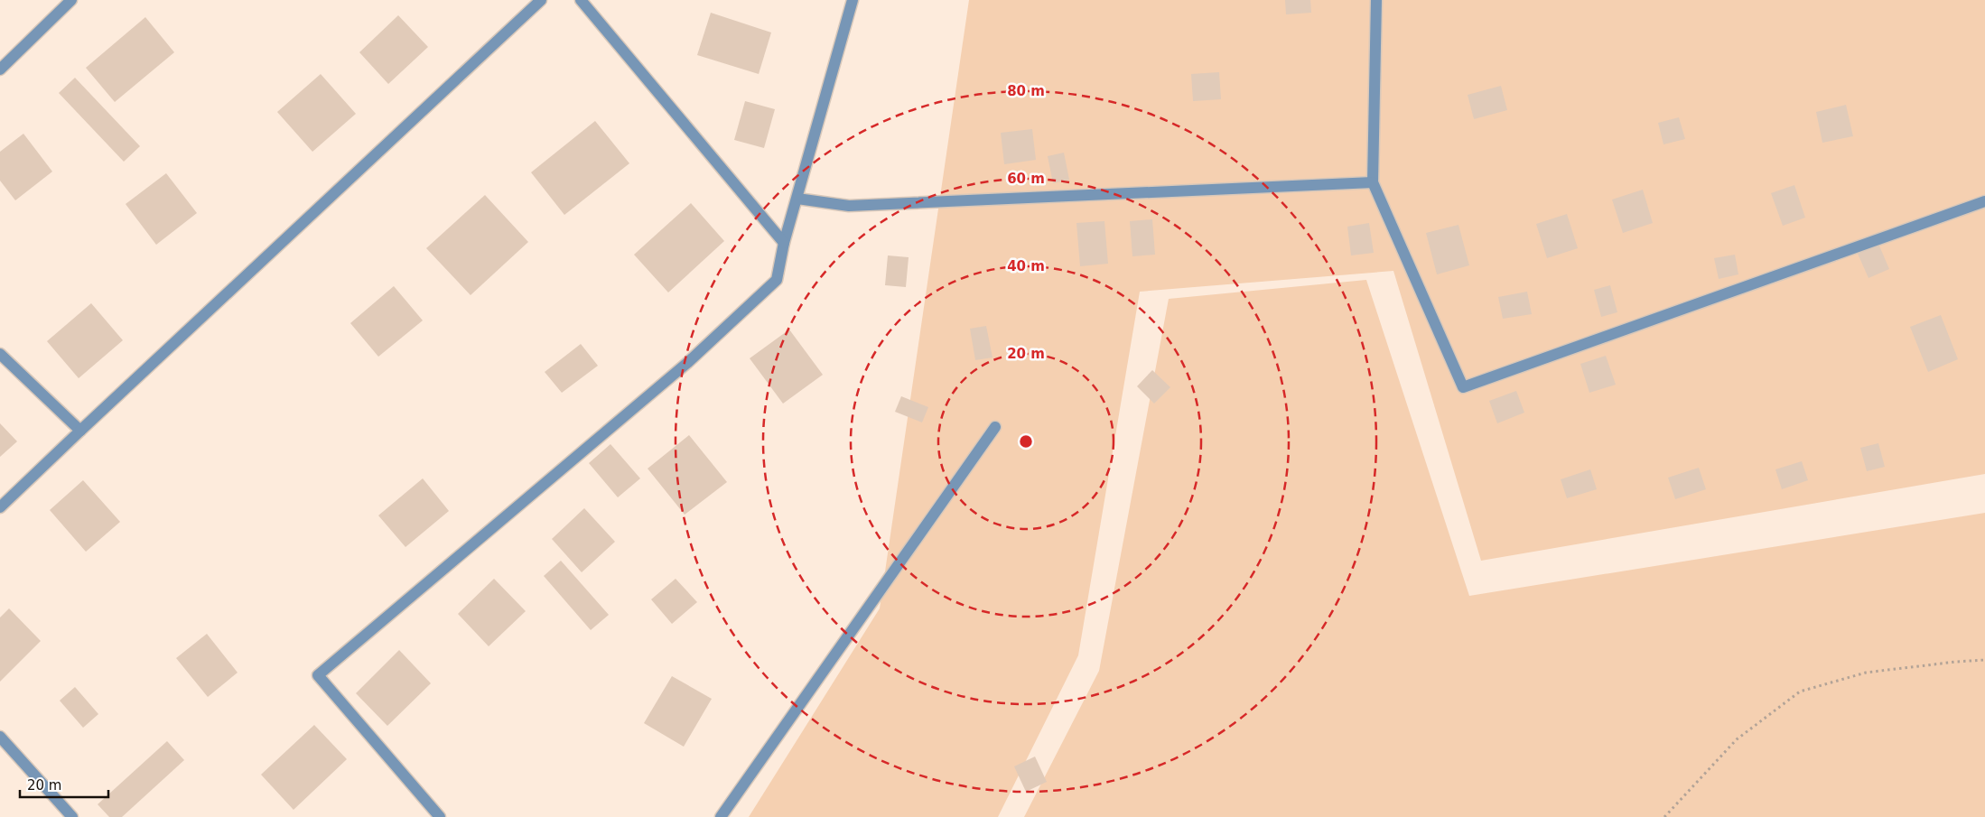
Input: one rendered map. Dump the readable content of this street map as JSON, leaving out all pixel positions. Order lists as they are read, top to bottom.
{
  "scale_bar": "20 m",
  "rings": [
    "80 m",
    "60 m",
    "40 m",
    "20 m"
  ]
}
